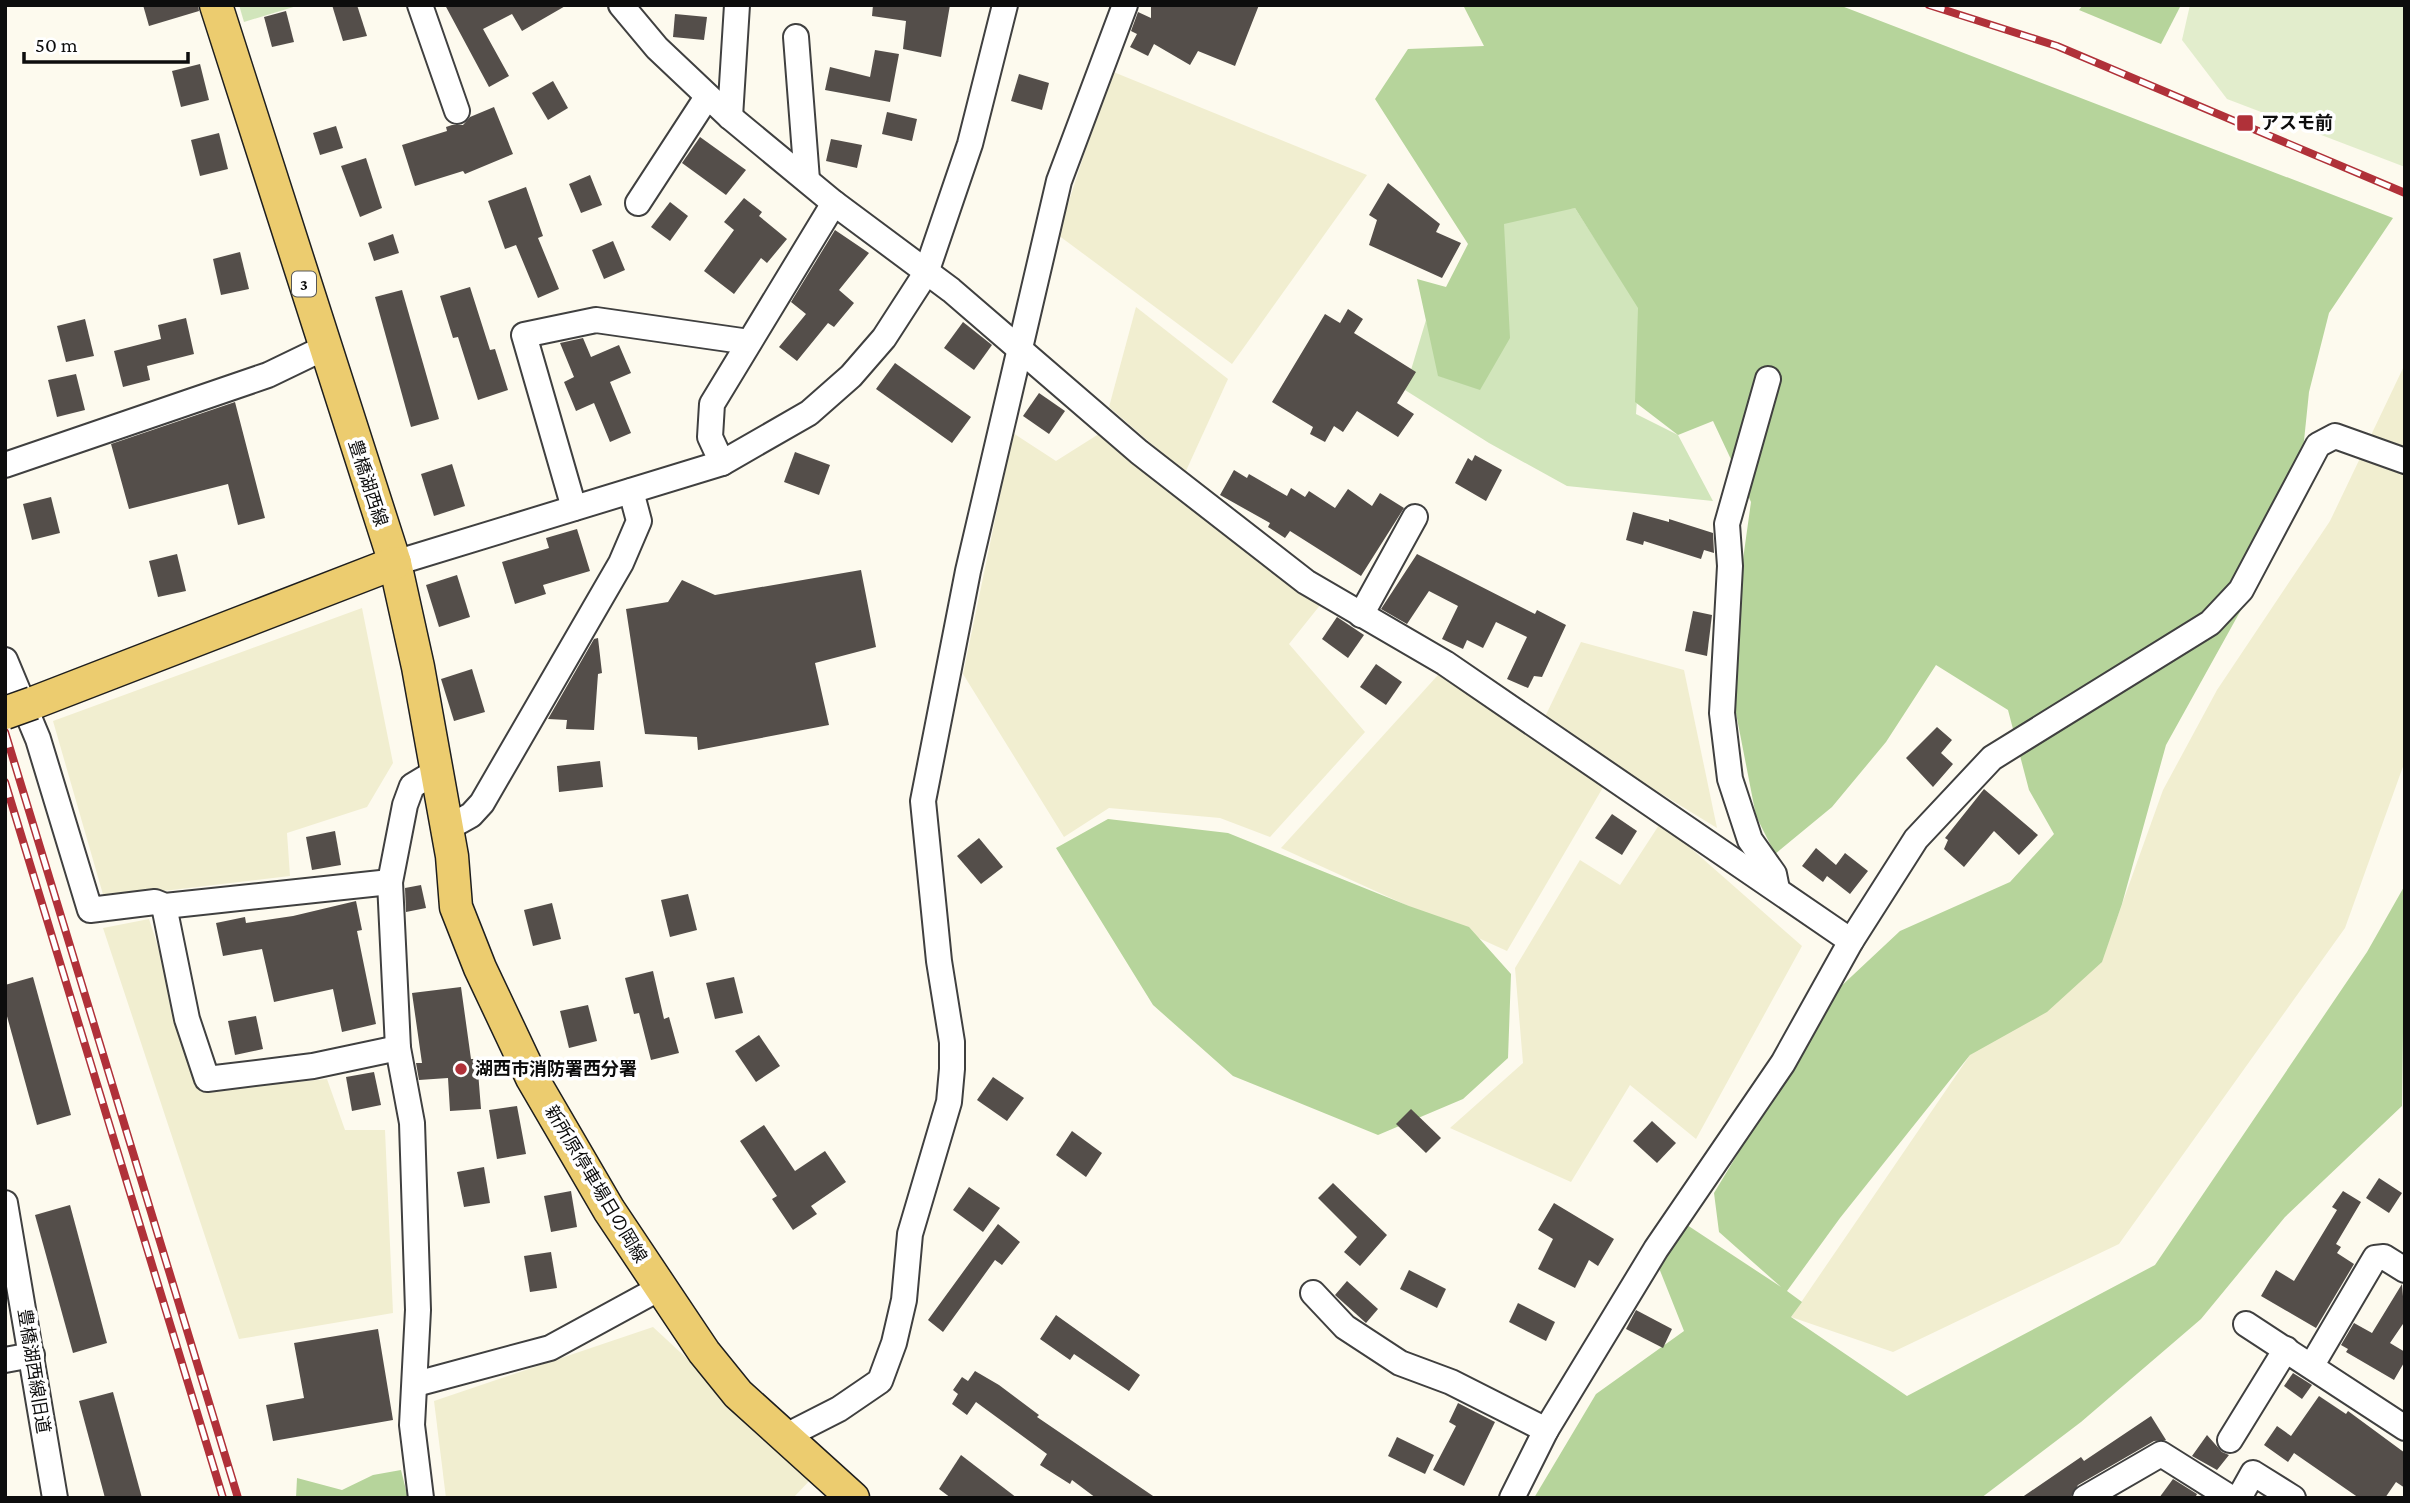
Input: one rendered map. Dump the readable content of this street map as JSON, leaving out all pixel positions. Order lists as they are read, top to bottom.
{
  "streets": {
    "main road": ["3", "豊橋湖西線", "新所原停車場日の岡線"],
    "street": ["豊橋湖西線旧道"]
  },
  "crossings": [
    ["豊橋湖西線", "新所原停車場日の岡線"]
  ],
  "places": {
    "transit": ["アスモ前"],
    "other": ["湖西市消防署西分署"]
  },
  "scale_bar": "50 m"
}
